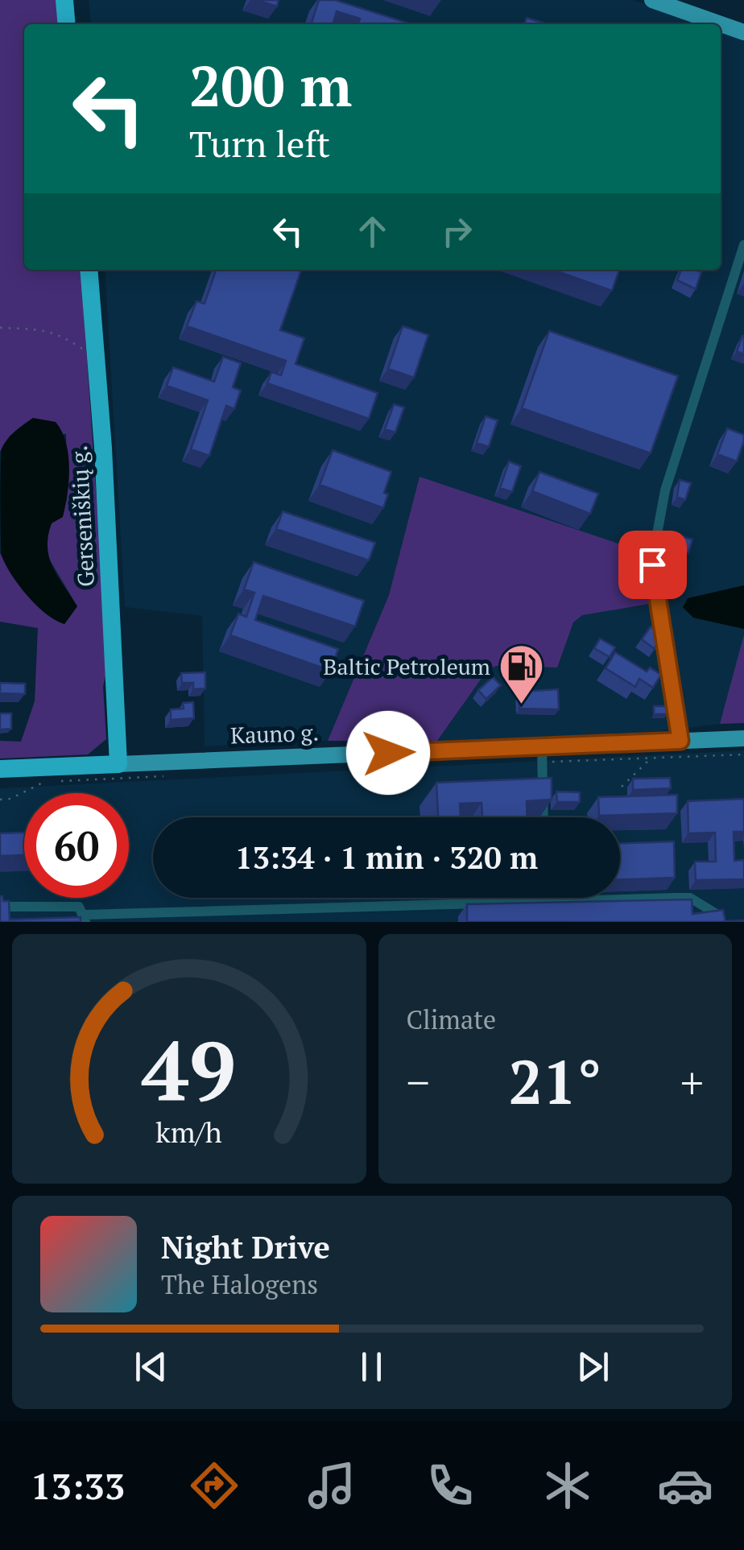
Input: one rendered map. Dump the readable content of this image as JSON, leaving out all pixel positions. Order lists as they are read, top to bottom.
{
  "streets": {
    "highway": ["Gerseniškių g.", "Kauno g."]
  },
  "crossings": [
    ["Gerseniškių g.", "Kauno g."]
  ],
  "places": {
    "fuel station": ["Baltic Petroleum"]
  },
  "page": {
    "turn": ["200 m", "Turn left"],
    "limit": "60",
    "trip": "13:34 · 1 min · 320 m",
    "tile": "Climate",
    "heat": ["−", "21°", "+"],
    "song": ["Night Drive", "The Halogens"],
    "tabs": "13:33",
    "gauge": ["49", "km/h"]
  }
}
